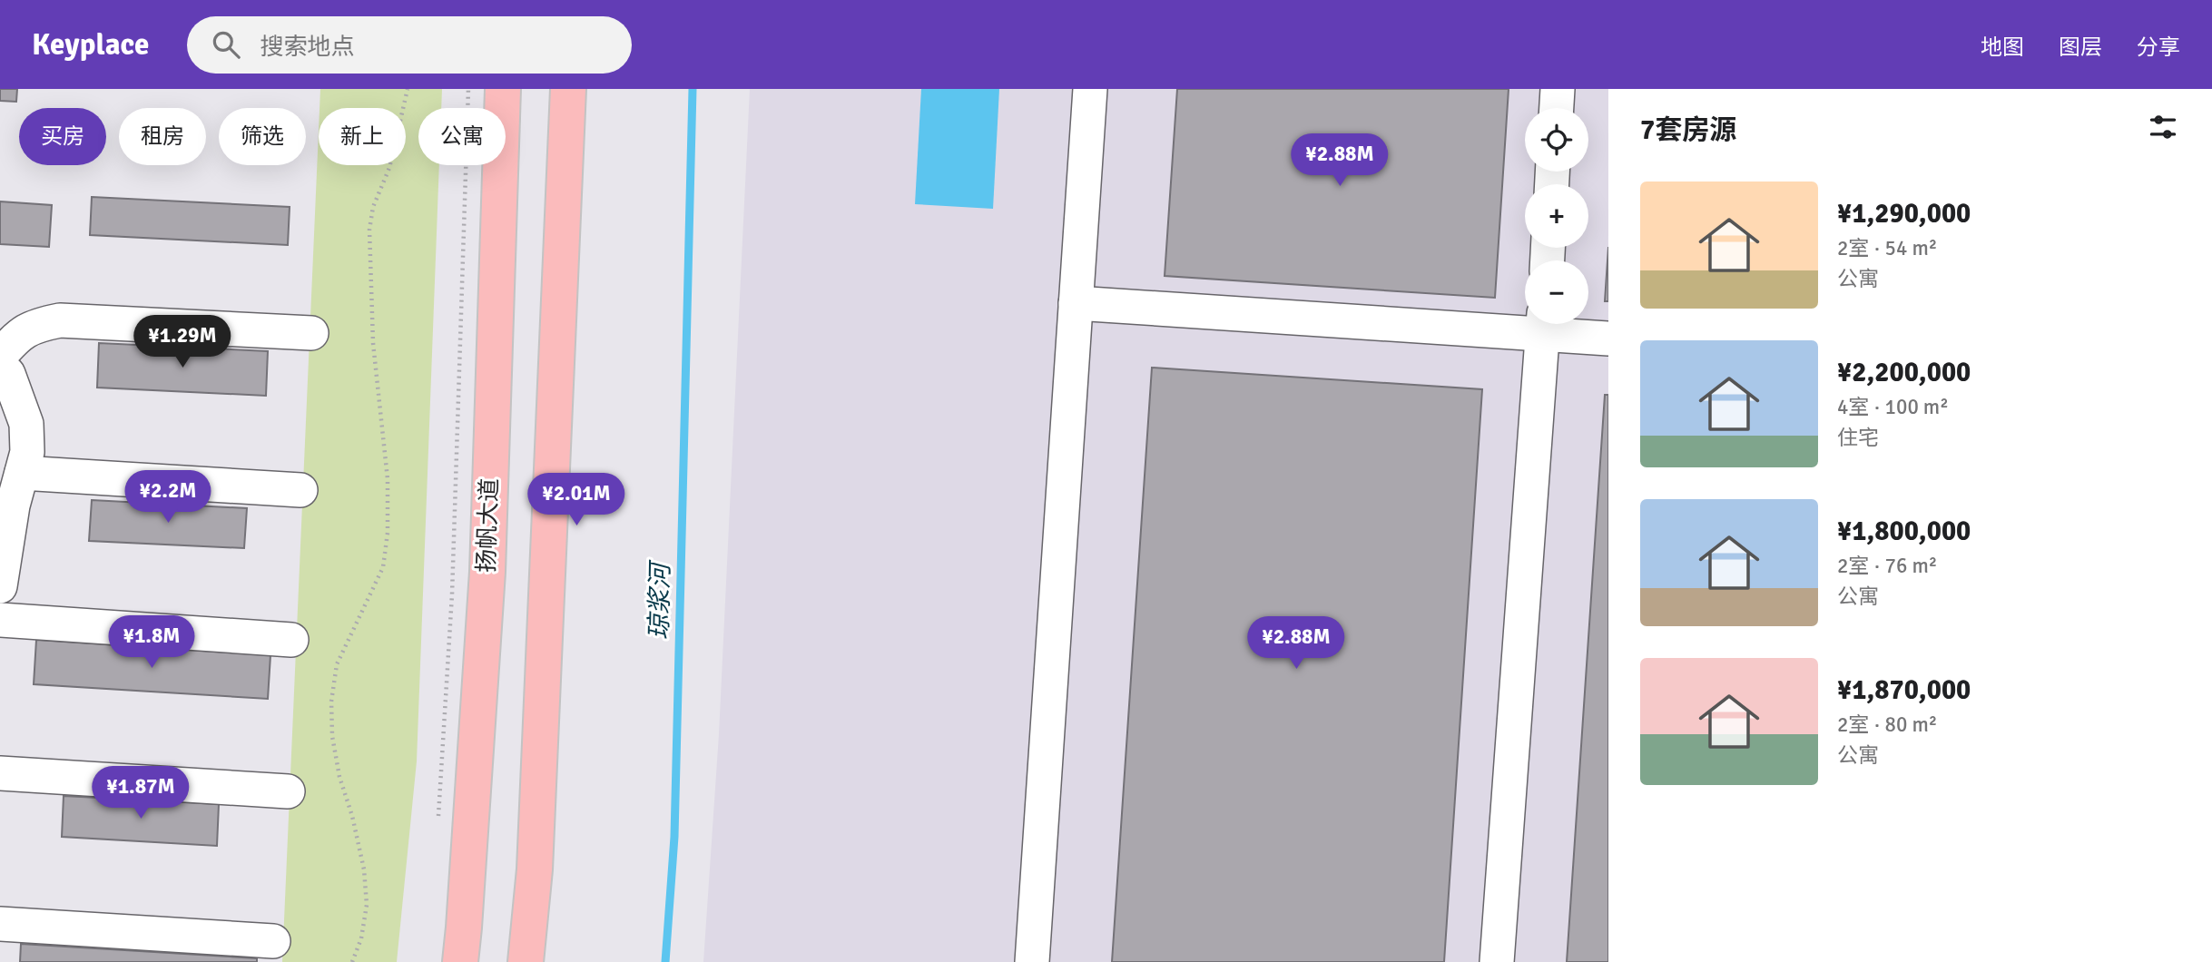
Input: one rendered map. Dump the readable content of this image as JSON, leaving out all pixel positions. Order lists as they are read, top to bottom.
{
  "streets": {
    "main road": ["扬帆大道"]
  },
  "water": ["琼浆河"],
  "page": {
    "header": "Keyplace",
    "search": "搜索地点",
    "nav": ["地图", "图层", "分享"],
    "heading": "7套房源",
    "map_buttons": ["+", "−"],
    "chip": [
      "买房",
      "租房",
      "筛选",
      "新上",
      "公寓"
    ],
    "price": [
      "¥2.88M",
      "¥1.29M",
      "¥2.2M",
      "¥2.01M",
      "¥1.8M",
      "¥2.88M",
      "¥1.87M"
    ],
    "list": [
      {
        "name": "¥1,290,000",
        "note": "2室 · 54 m² · 公寓"
      },
      {
        "name": "¥2,200,000",
        "note": "4室 · 100 m² · 住宅"
      },
      {
        "name": "¥1,800,000",
        "note": "2室 · 76 m² · 公寓"
      },
      {
        "name": "¥1,870,000",
        "note": "2室 · 80 m² · 公寓"
      }
    ]
  }
}
